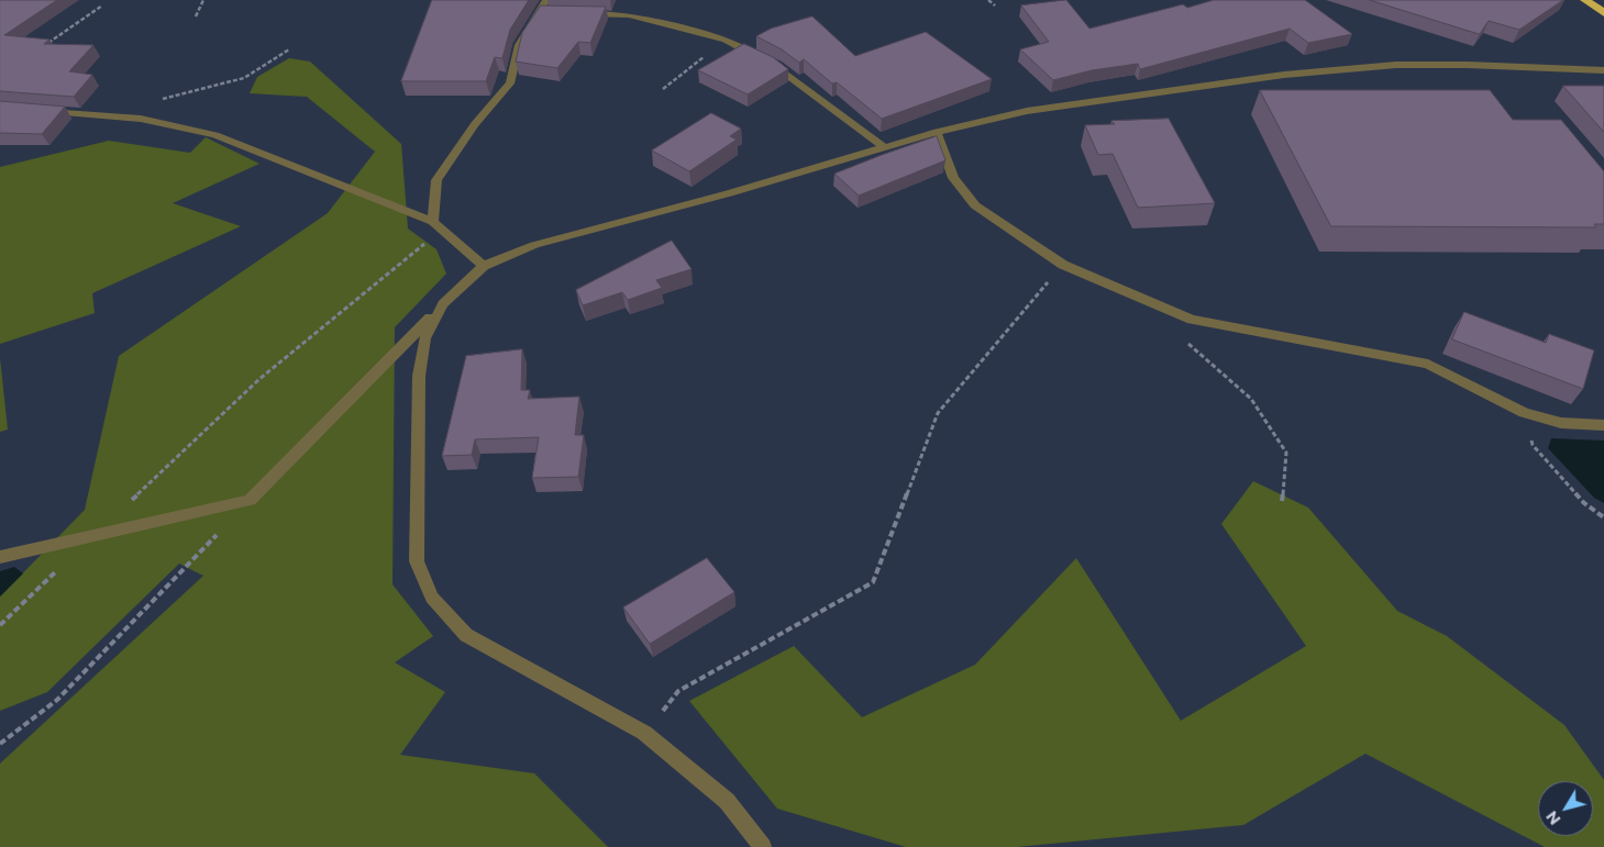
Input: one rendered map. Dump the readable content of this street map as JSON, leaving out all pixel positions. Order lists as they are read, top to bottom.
{
  "north": "bottom left"
}
